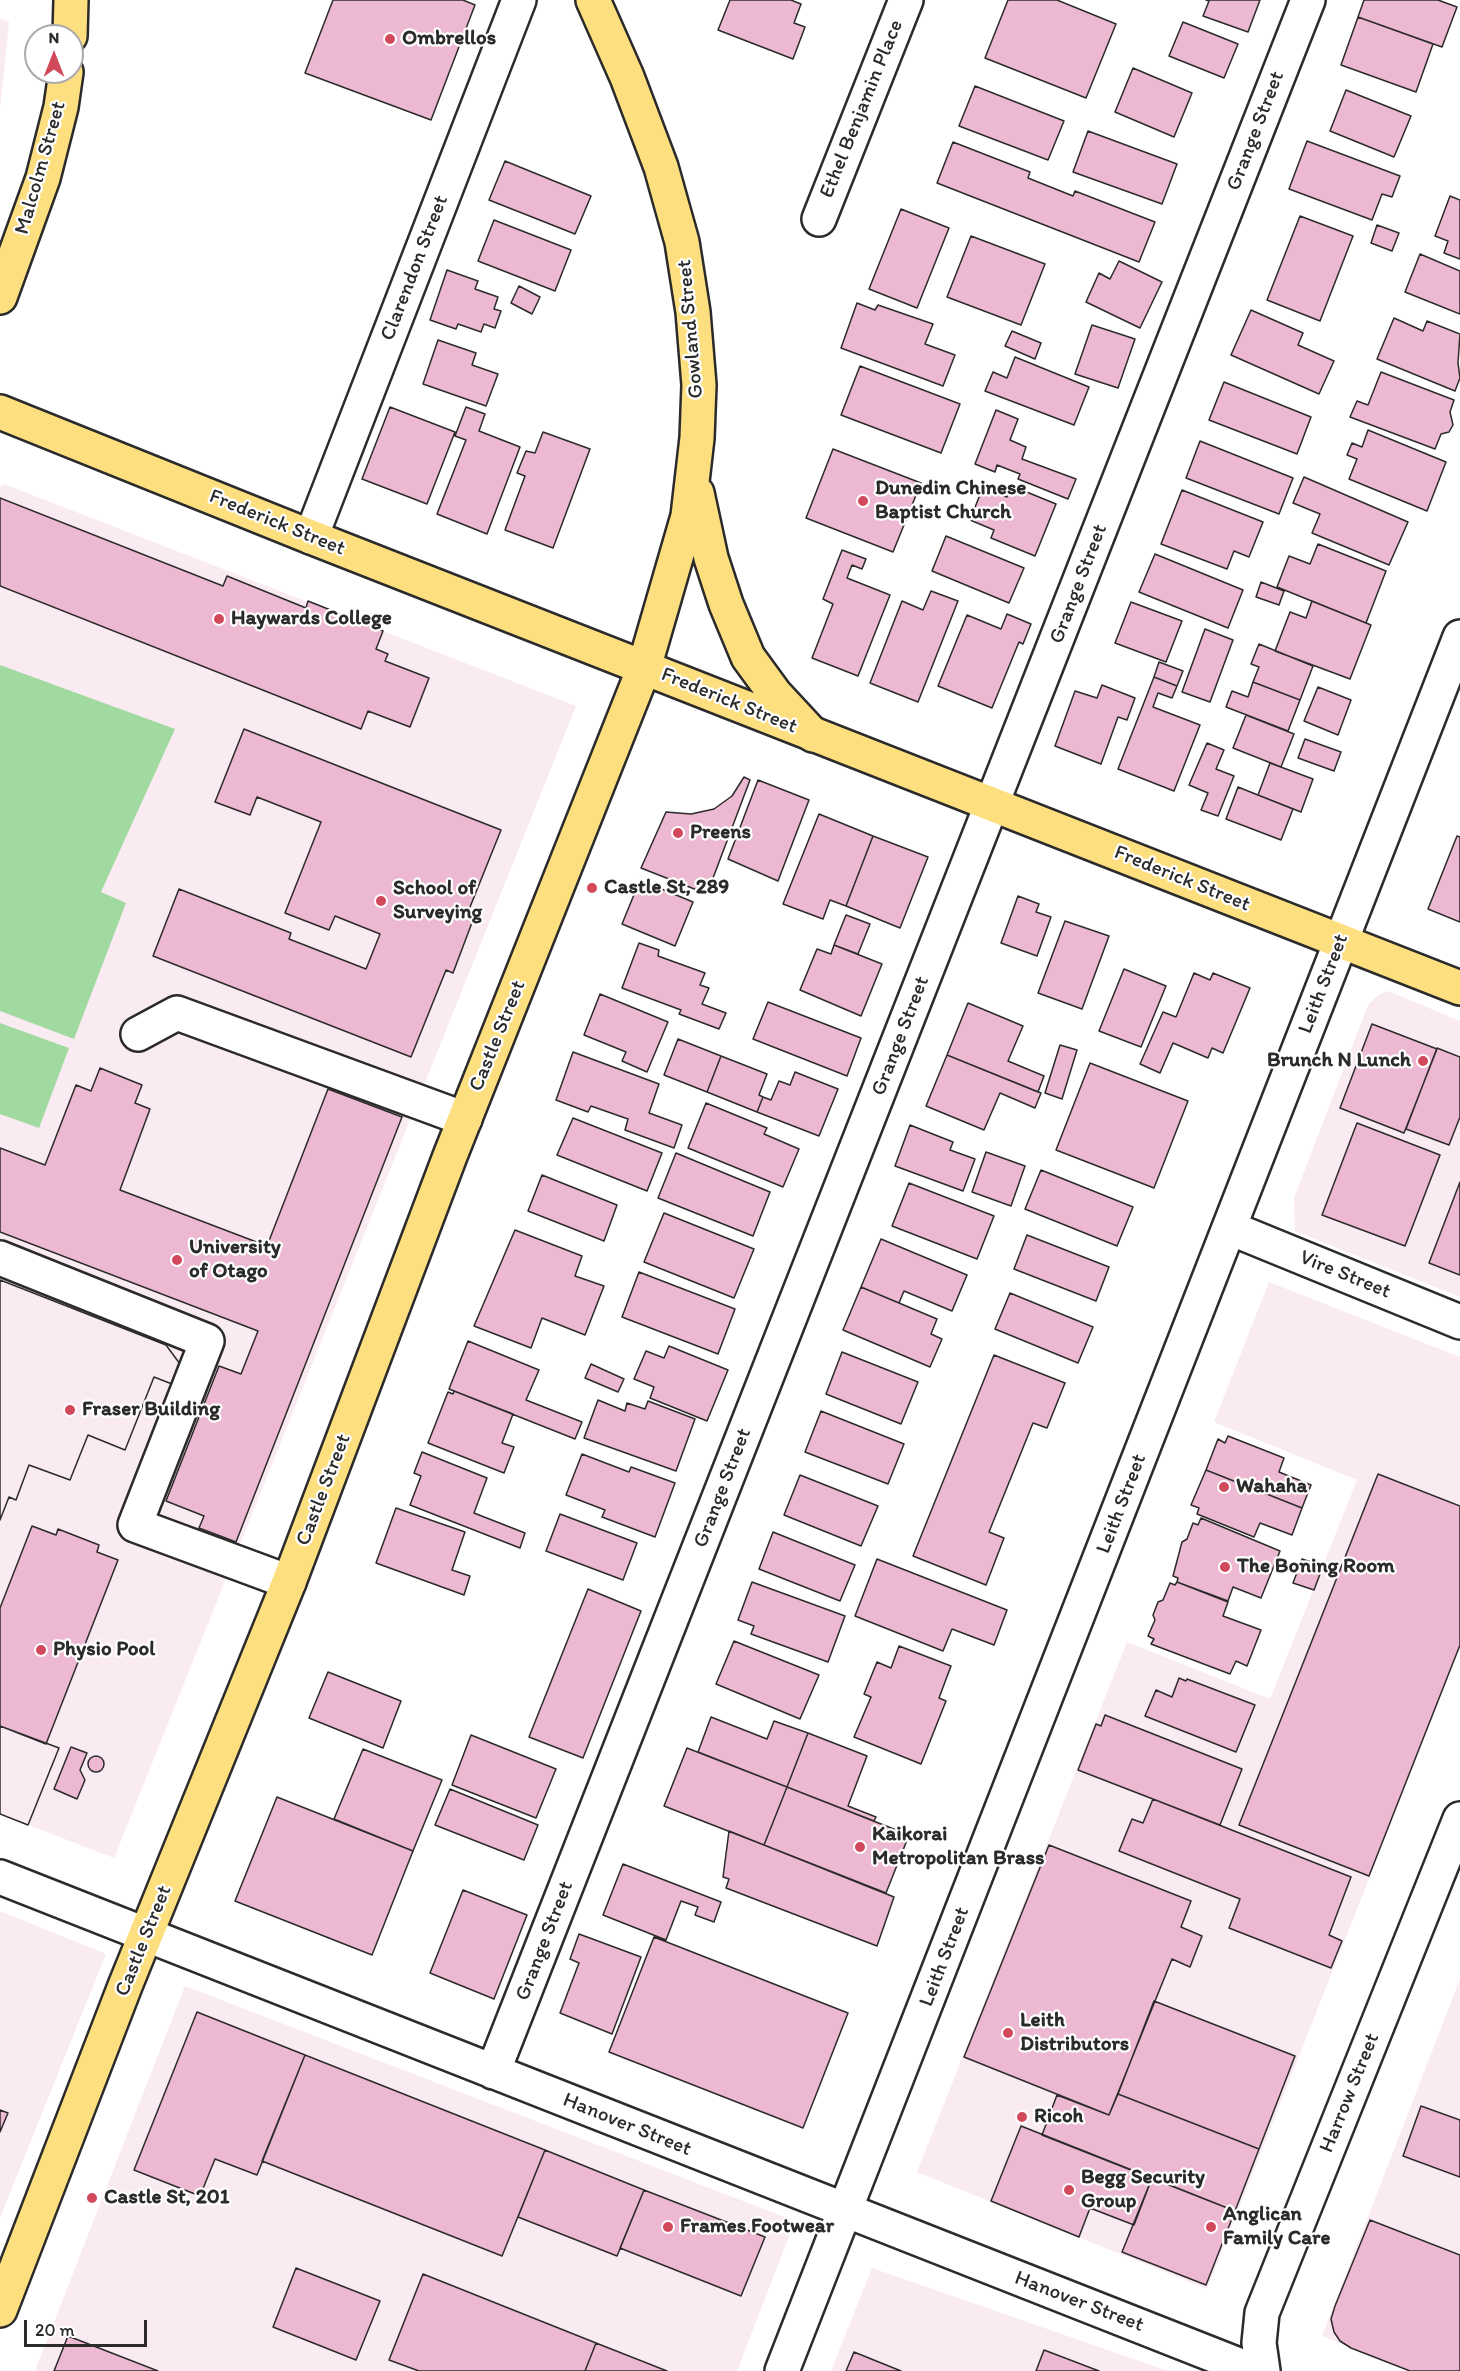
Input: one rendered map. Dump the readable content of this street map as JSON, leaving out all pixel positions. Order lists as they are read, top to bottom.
{
  "streets": {
    "main road": [
      "Malcolm Street",
      "Gowland Street",
      "Frederick Street",
      "Castle Street"
    ],
    "street": [
      "Ethel Benjamin Place",
      "Grange Street",
      "Clarendon Street",
      "Leith Street",
      "Vire Street",
      "Harrow Street",
      "Hanover Street"
    ]
  },
  "crossings": [
    ["Grange Street", "Frederick Street"],
    ["Grange Street", "Hanover Street"],
    ["Clarendon Street", "Frederick Street"],
    ["Gowland Street", "Frederick Street"],
    ["Gowland Street", "Castle Street"],
    ["Frederick Street", "Leith Street"],
    ["Frederick Street", "Castle Street"],
    ["Leith Street", "Vire Street"],
    ["Leith Street", "Hanover Street"],
    ["Castle Street", "Hanover Street"]
  ],
  "places": [
    "Ombrellos",
    "Dunedin Chinese Baptist Church",
    "Haywards College",
    "Preens",
    "Castle St, 289",
    "School of Surveying",
    "Brunch N Lunch",
    "University of Otago",
    "Fraser Building",
    "Wahaha",
    "The Boning Room",
    "Physio Pool",
    "Kaikorai Metropolitan Brass",
    "Leith Distributors",
    "Ricoh",
    "Begg Security Group",
    "Castle St, 201",
    "Frames Footwear",
    "Anglican Family Care"
  ],
  "scale_bar": "20 m",
  "north": "top"
}
